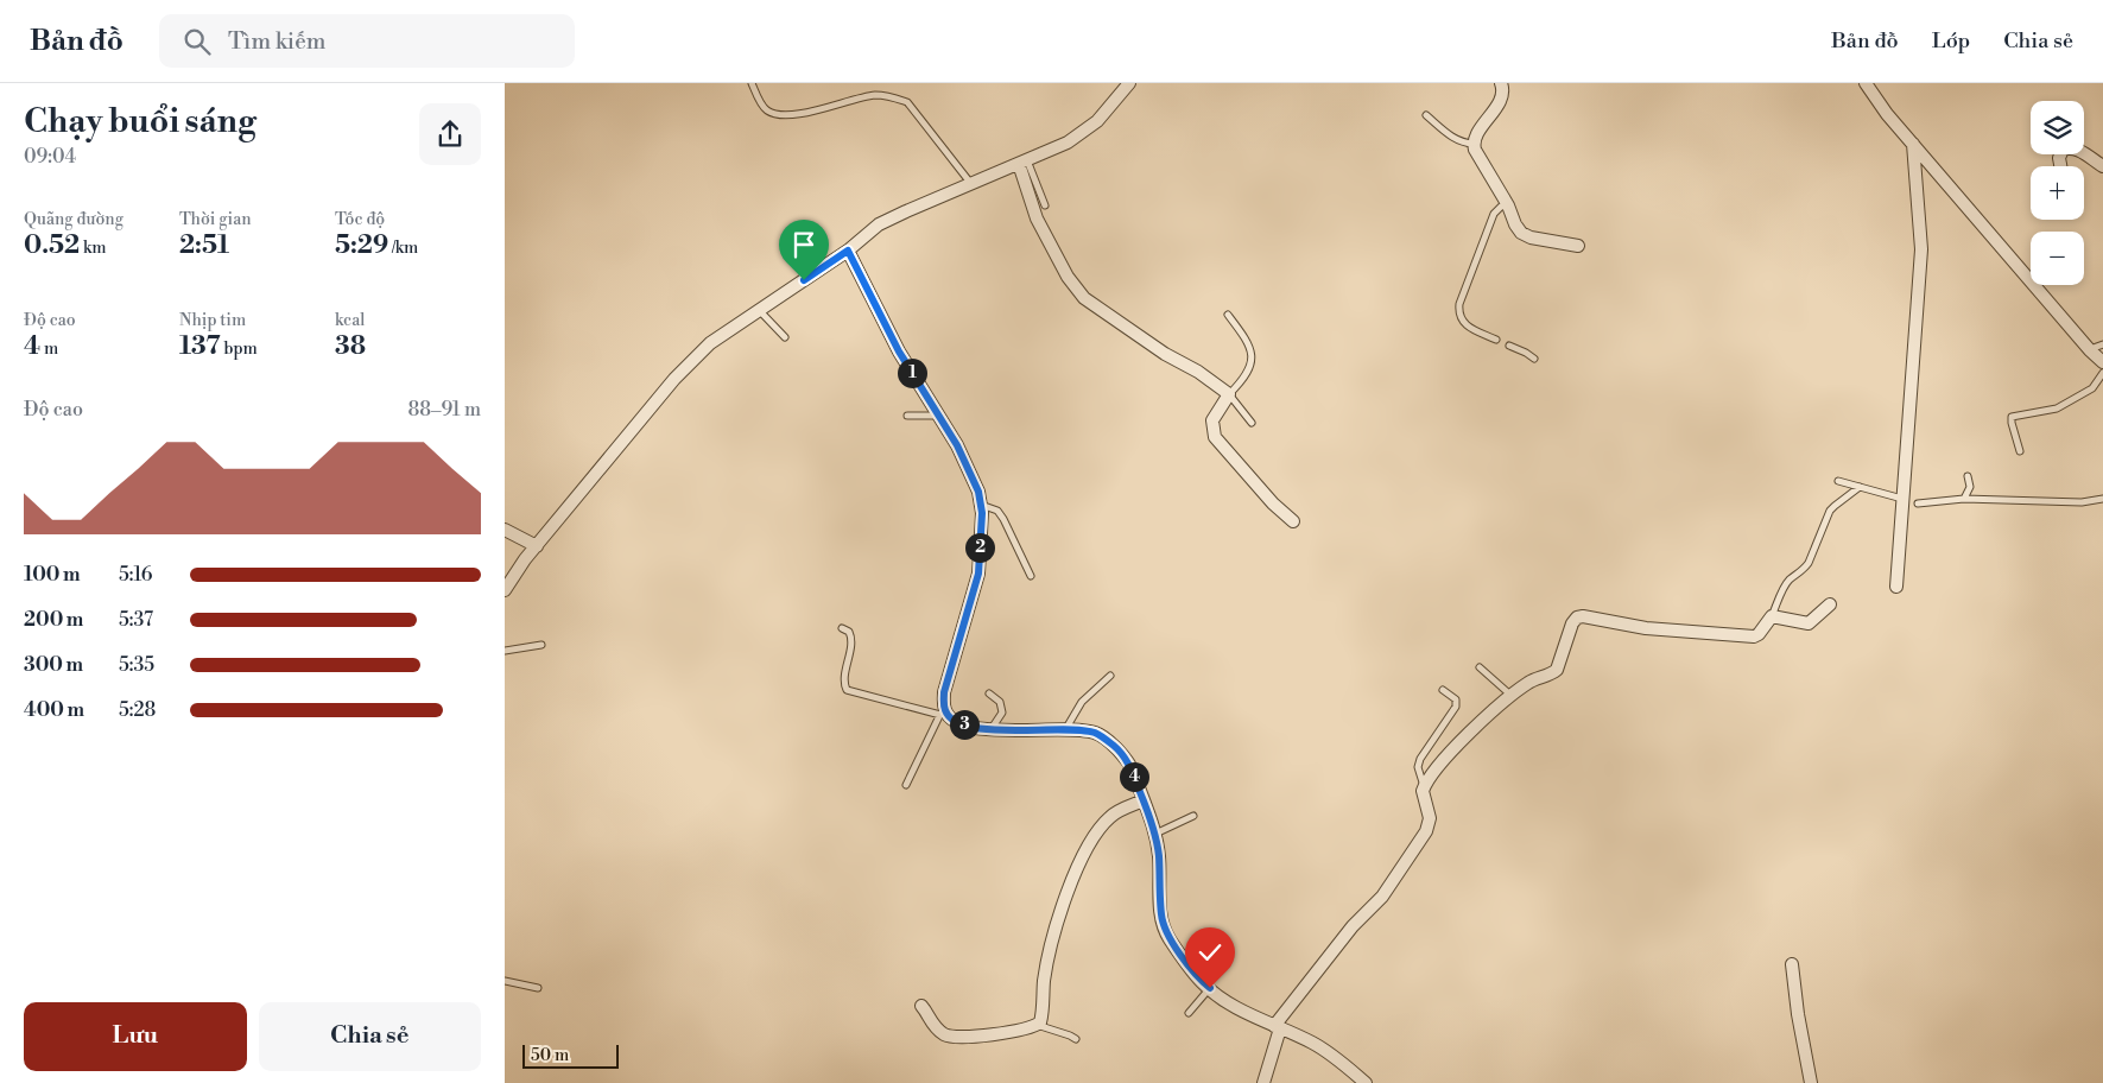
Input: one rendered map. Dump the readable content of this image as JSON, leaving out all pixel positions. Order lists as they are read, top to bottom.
{
  "scale_bar": "50 m",
  "page": {
    "header": "Bản đồ",
    "search": "Tìm kiếm",
    "nav": ["Bản đồ", "Lớp", "Chia sẻ"],
    "heading": ["Chạy buổi sáng", "09:04"],
    "map_buttons": ["+", "−"],
    "stats": [
      ["Quãng đường", "0.52 km"],
      ["Thời gian", "2:51"],
      ["Tốc độ", "5:29 /km"],
      ["Độ cao", "4 m"],
      ["Nhịp tim", "137 bpm"],
      ["kcal", "38"]
    ],
    "pins": [
      "1",
      "2",
      "3",
      "4"
    ],
    "chart": ["Độ cao", "88–91 m"],
    "list": [
      {
        "name": "100 m",
        "note": "5:16"
      },
      {
        "name": "200 m",
        "note": "5:37"
      },
      {
        "name": "300 m",
        "note": "5:35"
      },
      {
        "name": "400 m",
        "note": "5:28"
      }
    ],
    "buttons": ["Lưu", "Chia sẻ"],
    "scale": "50 m"
  }
}
